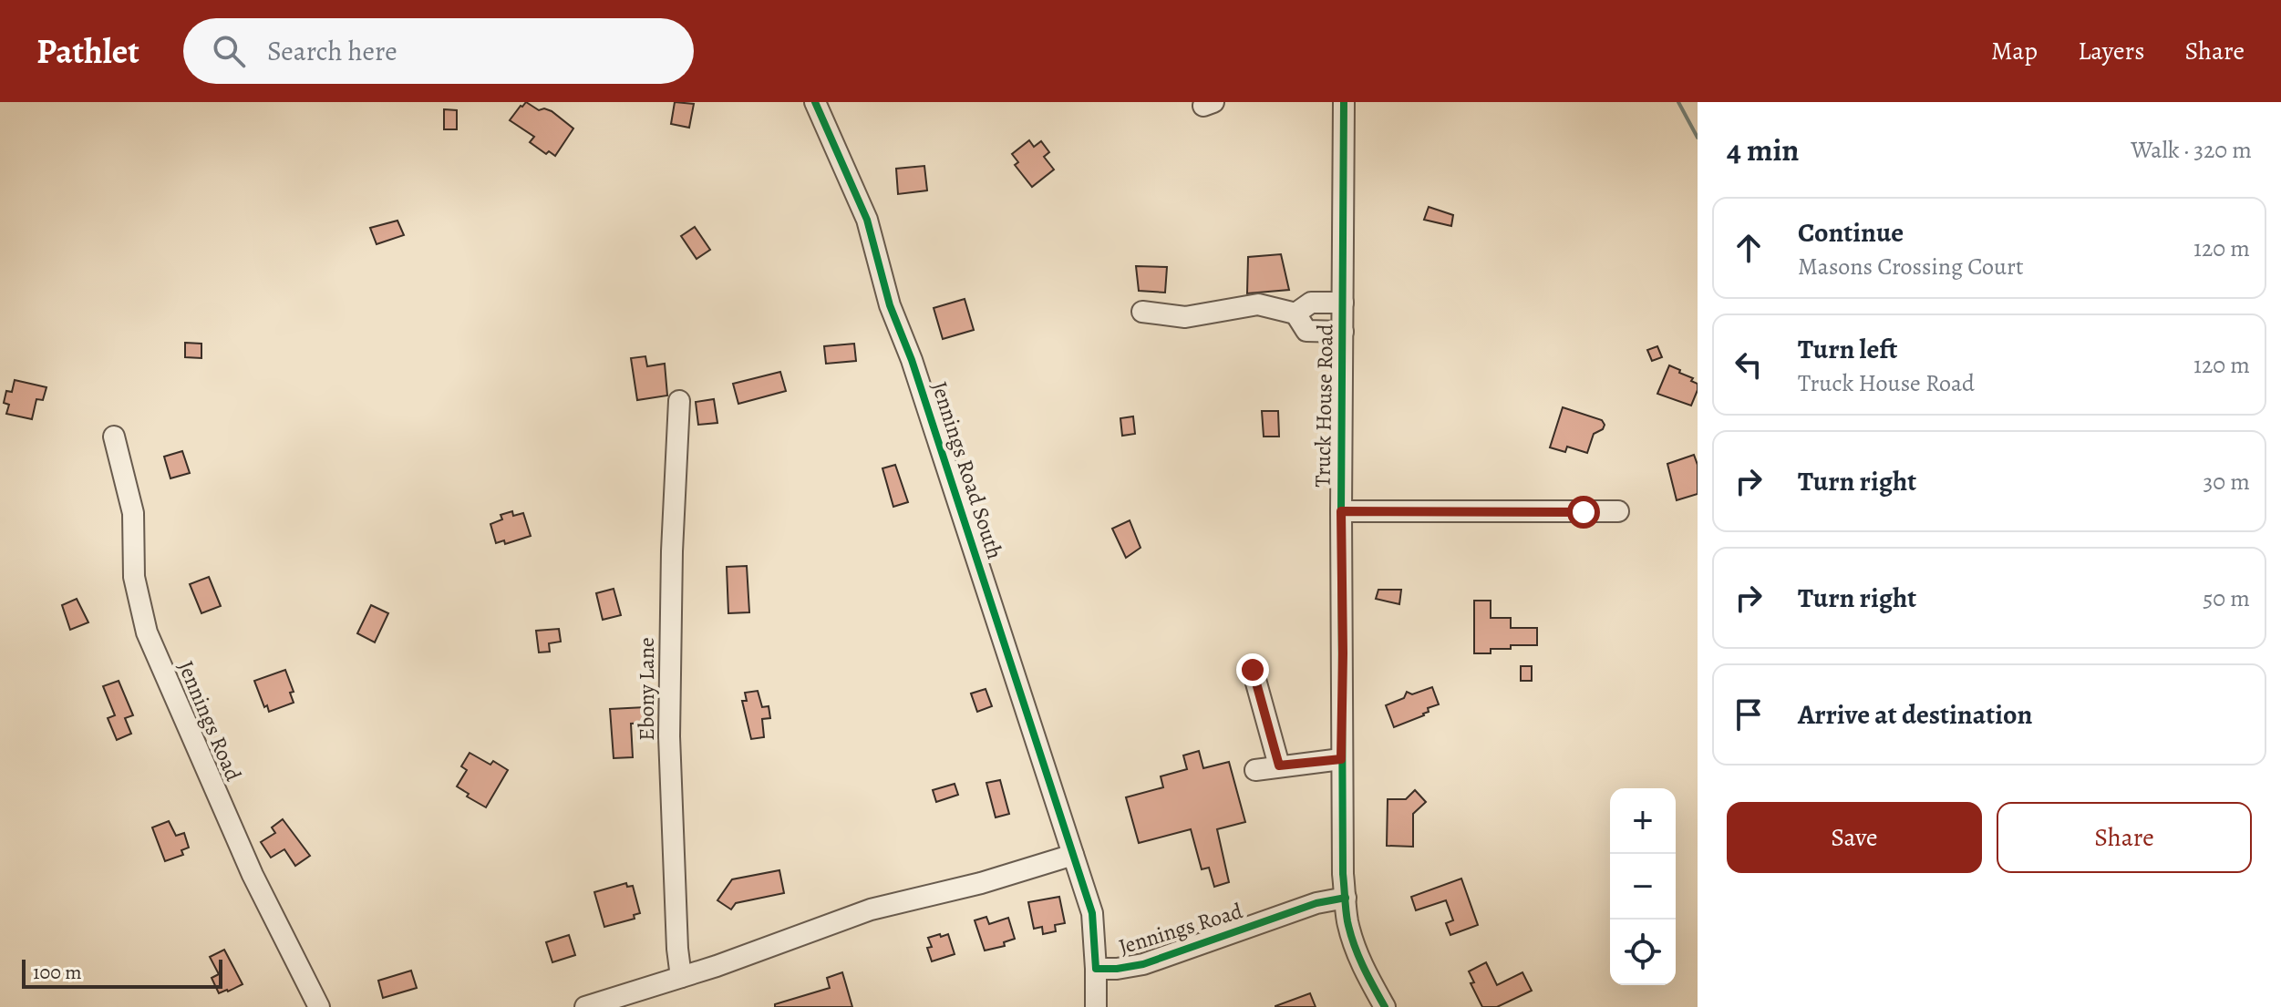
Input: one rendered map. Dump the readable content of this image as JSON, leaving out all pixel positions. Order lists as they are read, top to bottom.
{
  "streets": {
    "street": [
      "Truck House Road",
      "Jennings Road South",
      "Ebony Lane",
      "Jennings Road"
    ]
  },
  "crossings": [
    ["Truck House Road", "Jennings Road"],
    ["Jennings Road South", "Jennings Road"]
  ],
  "scale_bar": "100 m",
  "page": {
    "header": "Pathlet",
    "search": "Search here",
    "nav": ["Map", "Layers", "Share"],
    "heading": ["4 min", "Walk · 320 m"],
    "list": [
      ["Continue", "Masons Crossing Court", "120 m"],
      ["Turn left", "Truck House Road", "120 m"],
      ["Turn right", "30 m"],
      ["Turn right", "50 m"],
      "Arrive at destination"
    ],
    "buttons": ["Save", "Share"],
    "map_buttons": ["+", "−"],
    "scale": "100 m"
  }
}
